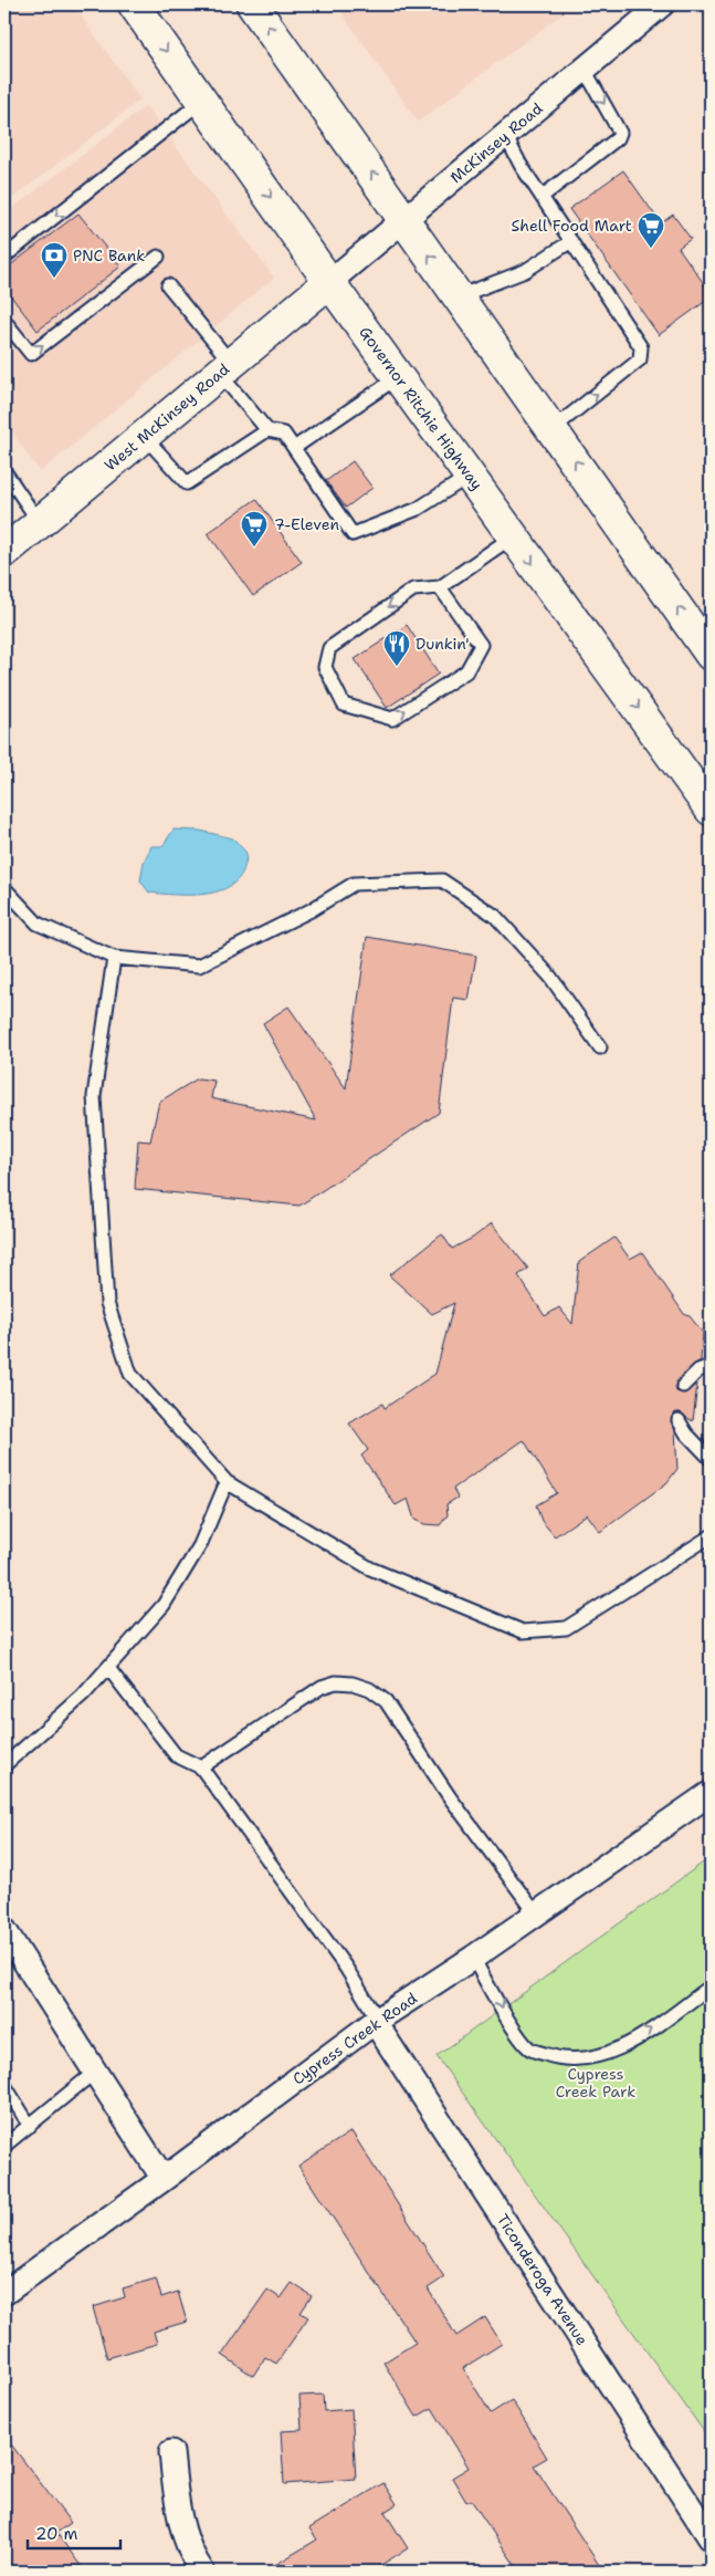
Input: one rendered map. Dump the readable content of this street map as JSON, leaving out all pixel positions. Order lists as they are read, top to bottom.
{
  "streets": {
    "main road": ["Governor Ritchie Highway", "West McKinsey Road"],
    "street": ["McKinsey Road", "Cypress Creek Road", "Ticonderoga Avenue"]
  },
  "crossings": [
    ["McKinsey Road", "Governor Ritchie Highway"],
    ["McKinsey Road", "West McKinsey Road"],
    ["Governor Ritchie Highway", "West McKinsey Road"],
    ["Cypress Creek Road", "Ticonderoga Avenue"]
  ],
  "parks": ["Cypress Creek Park"],
  "places": {
    "supermarket": ["Shell Food Mart", "7-Eleven"],
    "bank": ["PNC Bank"],
    "restaurant": ["Dunkin'"]
  },
  "scale_bar": "20 m"
}
